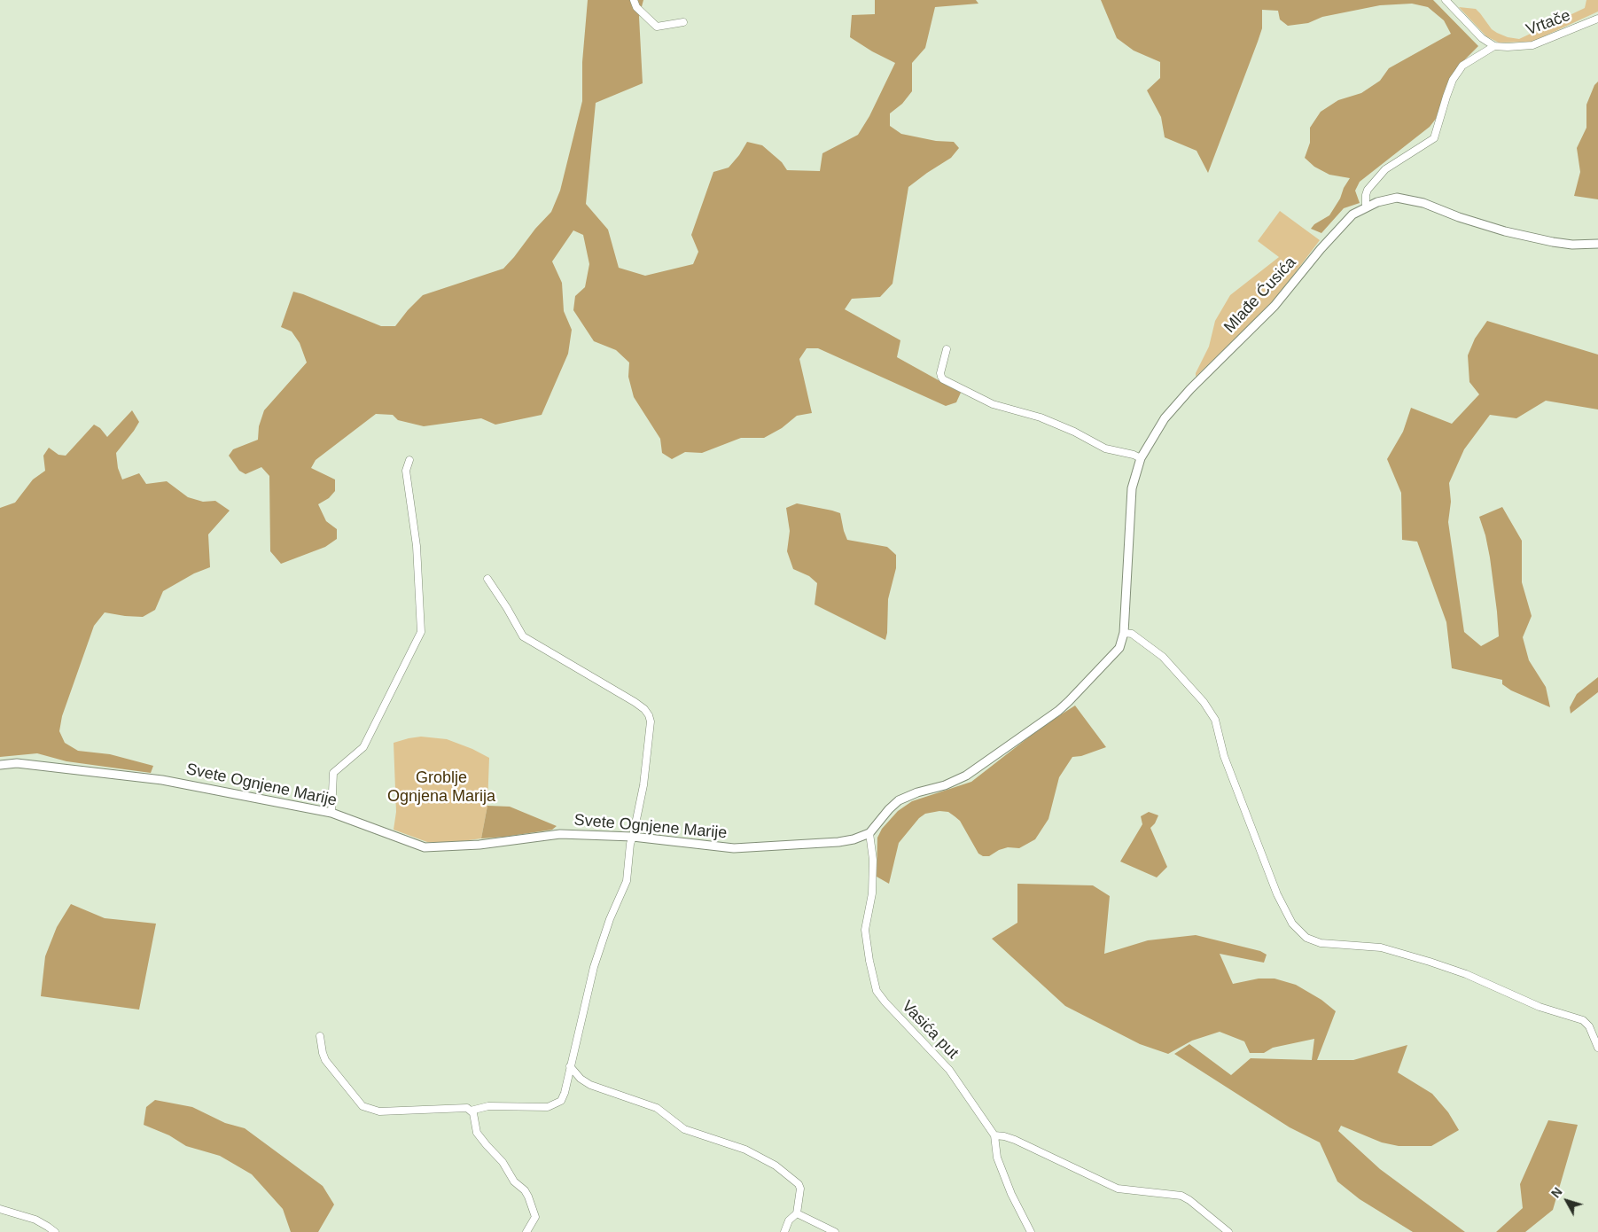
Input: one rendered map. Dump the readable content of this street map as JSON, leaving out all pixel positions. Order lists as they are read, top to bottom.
{
  "streets": {
    "street": [
      "Vrtače",
      "Mlađe Ćusića",
      "Svete Ognjene Marije",
      "Vasića put"
    ]
  },
  "crossings": [
    ["Svete Ognjene Marije", "Vasića put"]
  ],
  "parks": ["Groblje Ognjena Marija"],
  "north": "top left"
}
